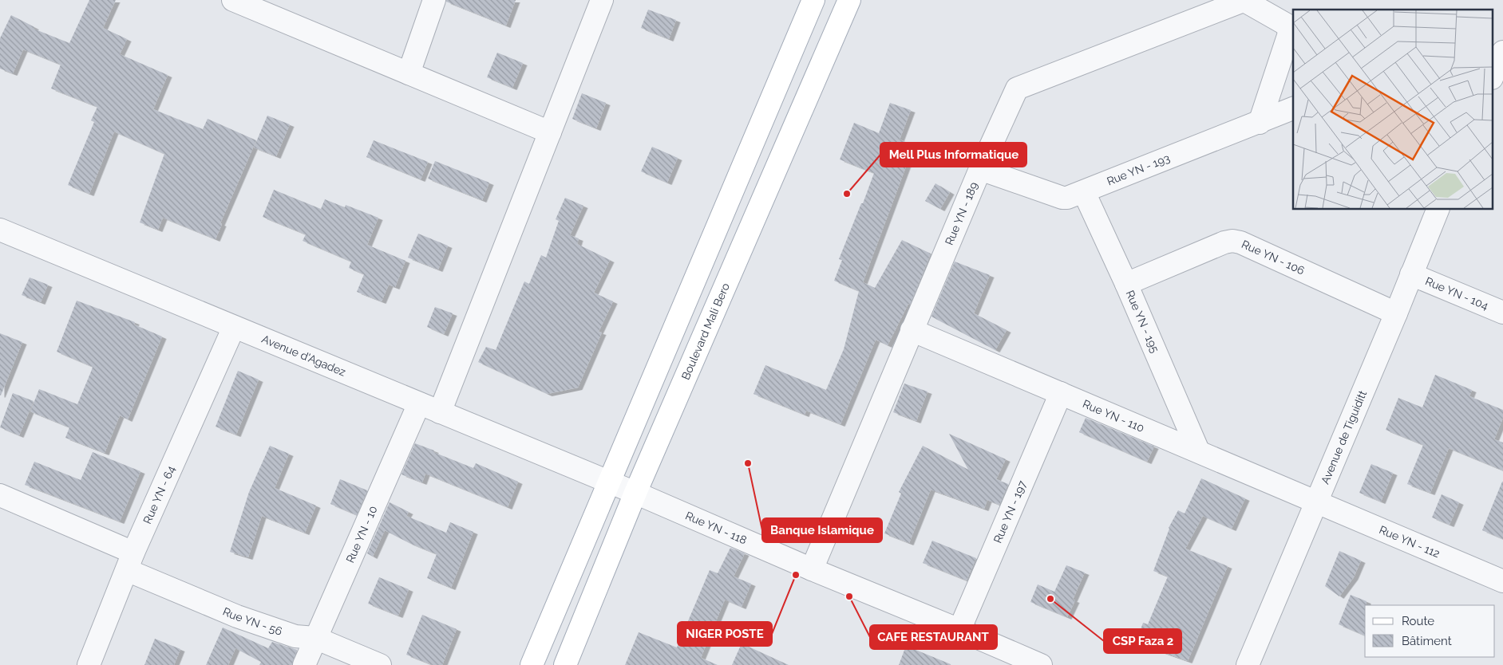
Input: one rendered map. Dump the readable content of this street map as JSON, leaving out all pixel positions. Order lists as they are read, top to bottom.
{
  "streets": {
    "main road": ["Boulevard Mali Bero"],
    "street": [
      "Rue YN - 193",
      "Rue YN - 189",
      "Rue YN - 106",
      "Rue YN - 104",
      "Rue YN - 195",
      "Avenue d'Agadez",
      "Rue YN - 110",
      "Avenue de Tiguiditt",
      "Rue YN - 64",
      "Rue YN - 197",
      "Rue YN - 118",
      "Rue YN - 10",
      "Rue YN - 112",
      "Rue YN - 56"
    ]
  },
  "crossings": [
    ["Rue YN - 193", "Rue YN - 189"],
    ["Rue YN - 193", "Rue YN - 195"],
    ["Rue YN - 189", "Rue YN - 110"],
    ["Rue YN - 189", "Rue YN - 118"],
    ["Rue YN - 106", "Rue YN - 195"],
    ["Rue YN - 106", "Avenue de Tiguiditt"],
    ["Rue YN - 104", "Avenue de Tiguiditt"],
    ["Rue YN - 195", "Rue YN - 110"],
    ["Boulevard Mali Bero", "Rue YN - 118"],
    ["Avenue d'Agadez", "Rue YN - 64"],
    ["Avenue d'Agadez", "Rue YN - 118"],
    ["Avenue d'Agadez", "Rue YN - 10"],
    ["Rue YN - 110", "Avenue de Tiguiditt"],
    ["Rue YN - 110", "Rue YN - 197"],
    ["Rue YN - 110", "Rue YN - 112"],
    ["Avenue de Tiguiditt", "Rue YN - 112"],
    ["Rue YN - 64", "Rue YN - 56"],
    ["Rue YN - 197", "Rue YN - 118"],
    ["Rue YN - 10", "Rue YN - 56"]
  ],
  "places": [
    "Mell Plus Informatique",
    "Banque Islamique",
    "NIGER POSTE",
    "CAFE RESTAURANT",
    "CSP Faza 2"
  ],
  "legend": ["Route", "Bâtiment"]
}
